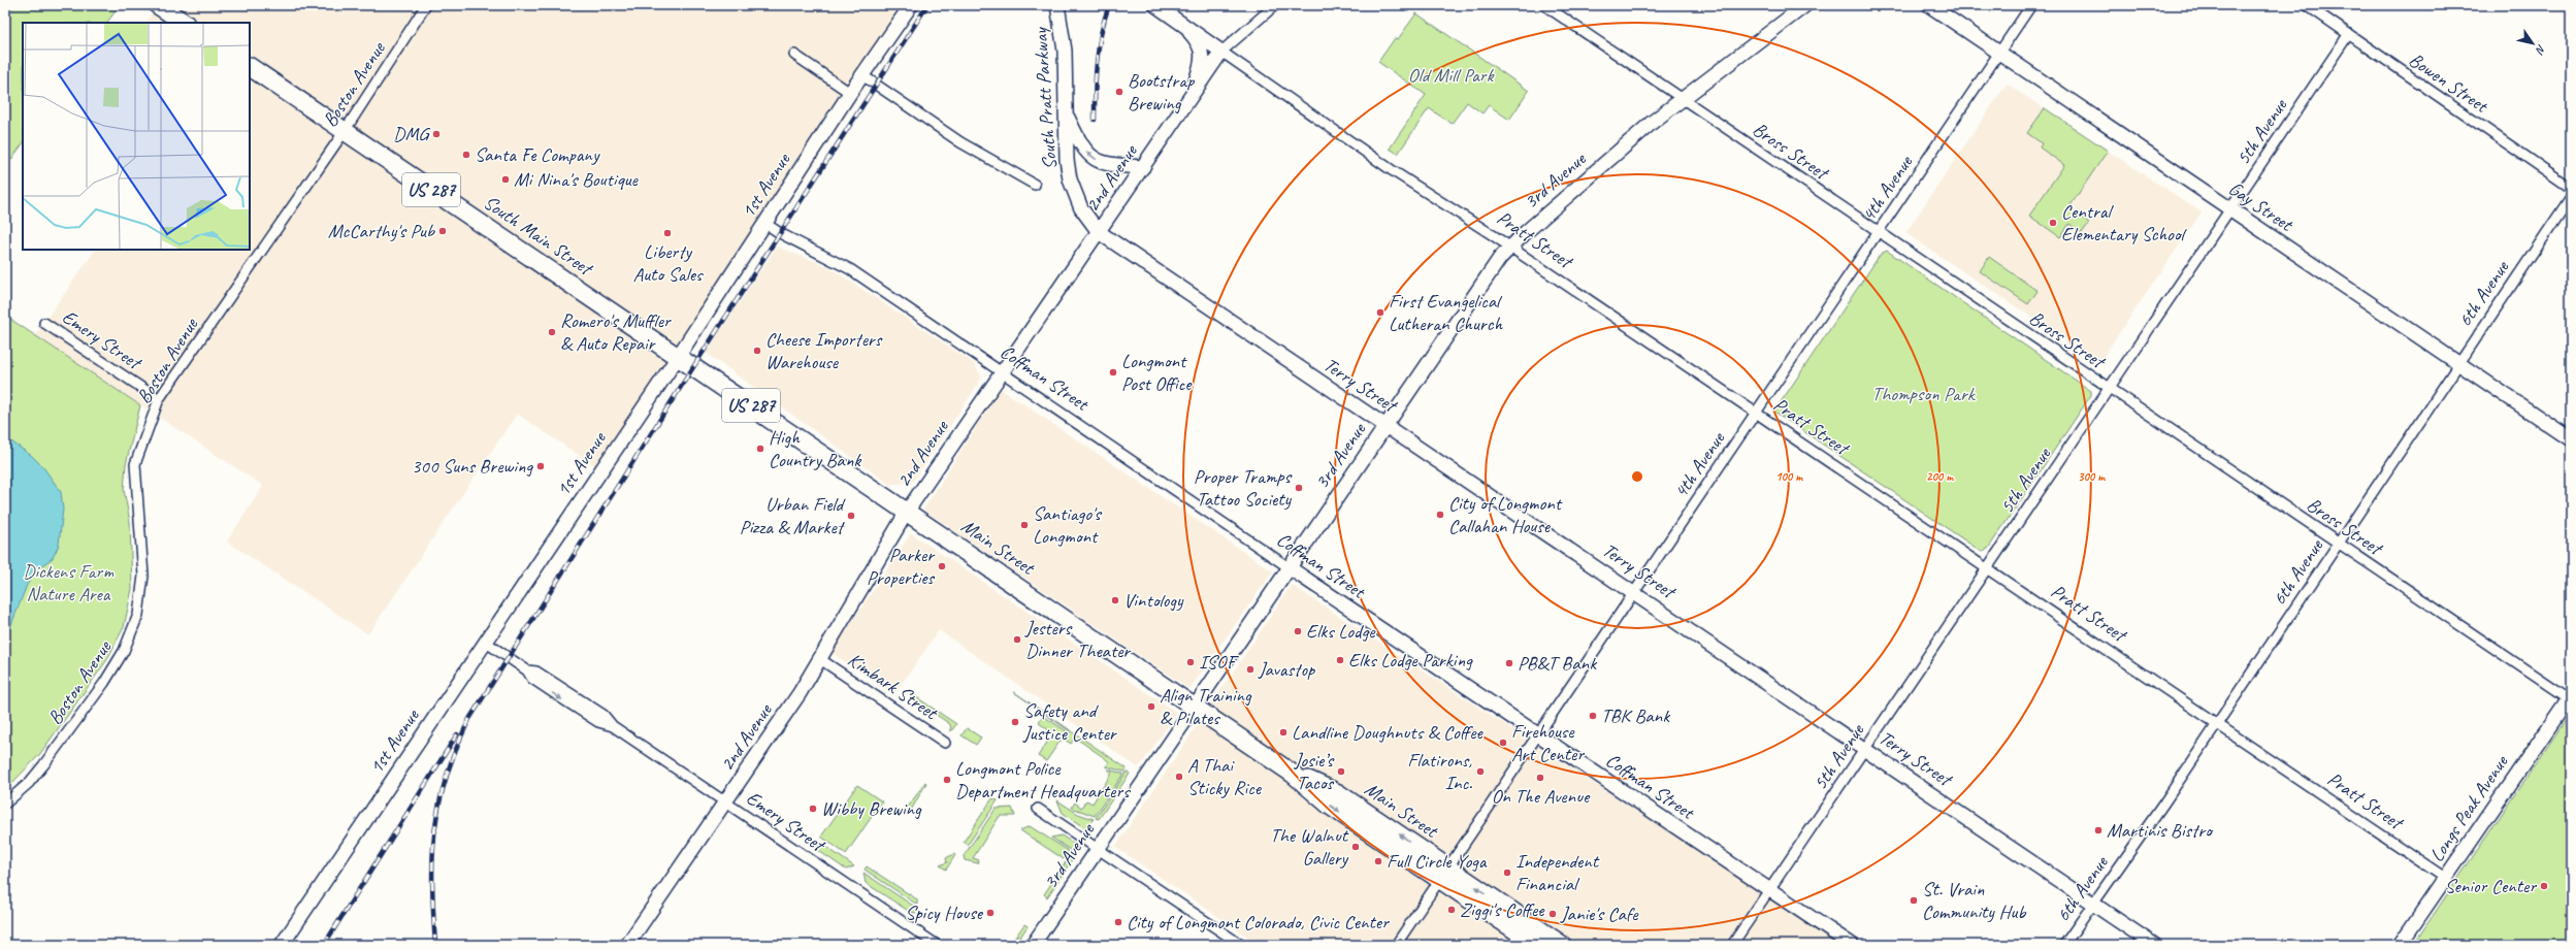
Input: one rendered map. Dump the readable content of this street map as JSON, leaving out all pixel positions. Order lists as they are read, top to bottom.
{
  "streets": {
    "highway": ["US 287", "South Main Street", "Main Street"],
    "street": [
      "Bowen Street",
      "Boston Avenue",
      "South Pratt Parkway",
      "5th Avenue",
      "Bross Street",
      "2nd Avenue",
      "3rd Avenue",
      "1st Avenue",
      "4th Avenue",
      "Gay Street",
      "Pratt Street",
      "6th Avenue",
      "Emery Street",
      "Coffman Street",
      "Terry Street",
      "Kimbark Street",
      "Longs Peak Avenue"
    ]
  },
  "crossings": [
    ["Bowen Street", "5th Avenue"],
    ["Boston Avenue", "South Main Street"],
    ["Boston Avenue", "Emery Street"],
    ["South Pratt Parkway", "2nd Avenue"],
    ["South Pratt Parkway", "Terry Street"],
    ["5th Avenue", "Bross Street"],
    ["5th Avenue", "Gay Street"],
    ["5th Avenue", "Pratt Street"],
    ["5th Avenue", "Coffman Street"],
    ["5th Avenue", "Terry Street"],
    ["Bross Street", "3rd Avenue"],
    ["Bross Street", "4th Avenue"],
    ["Bross Street", "6th Avenue"],
    ["Bross Street", "Longs Peak Avenue"],
    ["2nd Avenue", "Pratt Street"],
    ["2nd Avenue", "Emery Street"],
    ["2nd Avenue", "Coffman Street"],
    ["2nd Avenue", "Terry Street"],
    ["2nd Avenue", "Main Street"],
    ["2nd Avenue", "Kimbark Street"],
    ["3rd Avenue", "Pratt Street"],
    ["3rd Avenue", "Coffman Street"],
    ["3rd Avenue", "Terry Street"],
    ["3rd Avenue", "Main Street"],
    ["1st Avenue", "South Main Street"],
    ["1st Avenue", "Emery Street"],
    ["1st Avenue", "Coffman Street"],
    ["1st Avenue", "Main Street"],
    ["4th Avenue", "Gay Street"],
    ["4th Avenue", "Pratt Street"],
    ["4th Avenue", "Coffman Street"],
    ["4th Avenue", "Terry Street"],
    ["4th Avenue", "Main Street"],
    ["Gay Street", "6th Avenue"],
    ["South Main Street", "Main Street"],
    ["Pratt Street", "6th Avenue"],
    ["Pratt Street", "Longs Peak Avenue"],
    ["6th Avenue", "Terry Street"]
  ],
  "parks": ["Old Mill Park", "Thompson Park", "Dickens Farm Nature Area"],
  "places": [
    "Bootstrap Brewing",
    "DMG",
    "Santa Fe Company",
    "Mi Nina's Boutique",
    "Central Elementary School",
    "McCarthy's Pub",
    "Liberty Auto Sales",
    "First Evangelical Lutheran Church",
    "Romero's Muffler & Auto Repair",
    "Cheese Importers Warehouse",
    "Longmont Post Office",
    "High Country Bank",
    "300 Suns Brewing",
    "Proper Tramps Tattoo Society",
    "City of Longmont Callahan House",
    "Urban Field Pizza & Market",
    "Santiago's Longmont",
    "Parker Properties",
    "Vintology",
    "Elks Lodge",
    "Jesters Dinner Theater",
    "Elks Lodge Parking",
    "ISOF",
    "PB&T Bank",
    "Javastop",
    "Align Training & Pilates",
    "TBK Bank",
    "Safety and Justice Center",
    "Landline Doughnuts & Coffee",
    "Firehouse Art Center",
    "Josie’s Tacos",
    "Flatirons, Inc.",
    "A Thai Sticky Rice",
    "On The Avenue",
    "Longmont Police Department Headquarters",
    "Wibby Brewing",
    "Martinis Bistro",
    "The Walnut Gallery",
    "Full Circle Yoga",
    "Independent Financial",
    "Senior Center",
    "St. Vrain Community Hub",
    "Ziggi's Coffee",
    "Spicy House",
    "Janie's Cafe",
    "City of Longmont Colorado, Civic Center"
  ],
  "north": "bottom right",
  "rings": ["100 m", "200 m", "300 m"]
}
